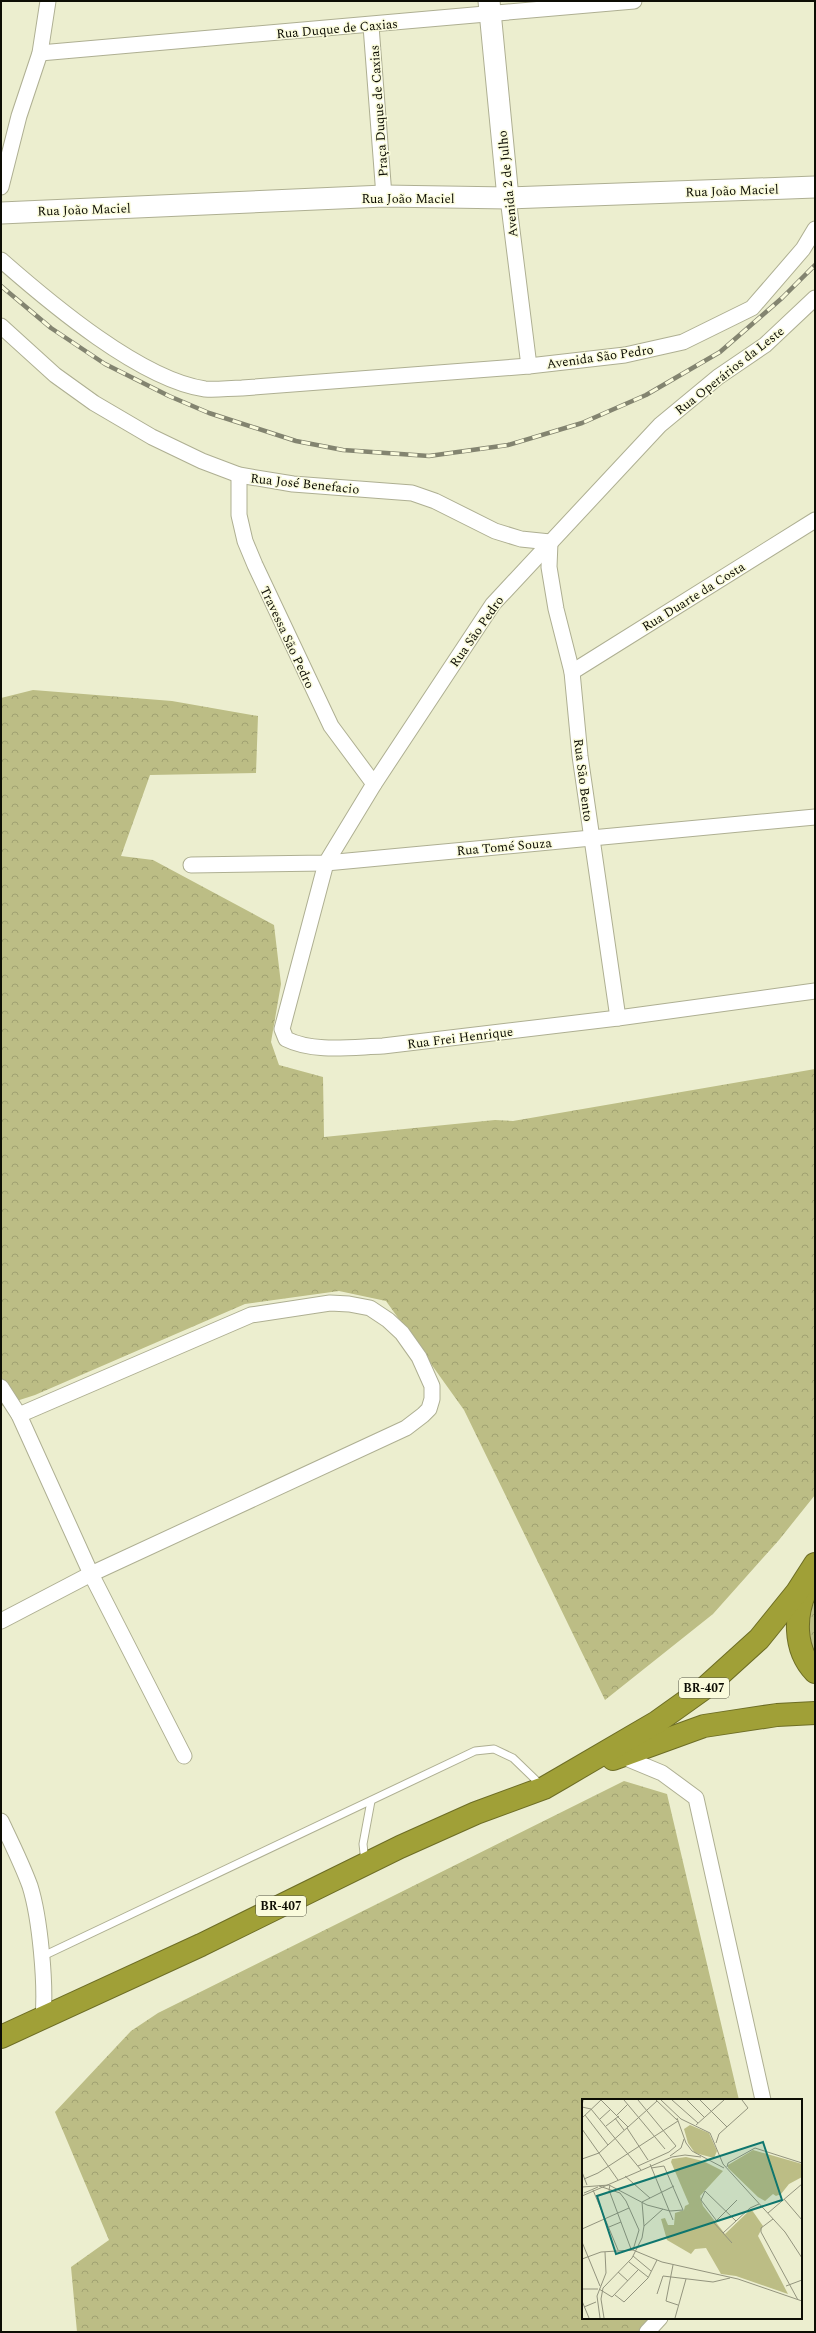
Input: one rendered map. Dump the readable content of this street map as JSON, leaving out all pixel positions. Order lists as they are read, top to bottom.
{
  "streets": {
    "highway": ["BR-407"],
    "street": [
      "Rua Duque de Caxias",
      "Praça Duque de Caxias",
      "Avenida 2 de Julho",
      "Rua João Maciel",
      "Avenida São Pedro",
      "Rua Operários da Leste",
      "Rua José Benefacio",
      "Rua Duarte da Costa",
      "Rua São Pedro",
      "Travessa São Pedro",
      "Rua São Bento",
      "Rua Tomé Souza",
      "Rua Frei Henrique"
    ]
  },
  "crossings": [
    ["Rua Duque de Caxias", "Praça Duque de Caxias"],
    ["Rua Duque de Caxias", "Avenida 2 de Julho"],
    ["Praça Duque de Caxias", "Rua João Maciel"],
    ["Avenida 2 de Julho", "Rua João Maciel"],
    ["Avenida 2 de Julho", "Avenida São Pedro"],
    ["Rua Operários da Leste", "Rua São Pedro"],
    ["Rua José Benefacio", "Rua São Pedro"],
    ["Rua José Benefacio", "Travessa São Pedro"],
    ["Rua José Benefacio", "Rua São Bento"],
    ["Rua Duarte da Costa", "Rua São Bento"],
    ["Rua São Pedro", "Travessa São Pedro"],
    ["Rua São Pedro", "Rua São Bento"],
    ["Rua São Pedro", "Rua Tomé Souza"],
    ["Rua São Pedro", "Rua Frei Henrique"],
    ["Rua São Bento", "Rua Tomé Souza"],
    ["Rua São Bento", "Rua Frei Henrique"],
    ["Rua Tomé Souza", "Rua Frei Henrique"]
  ]
}
